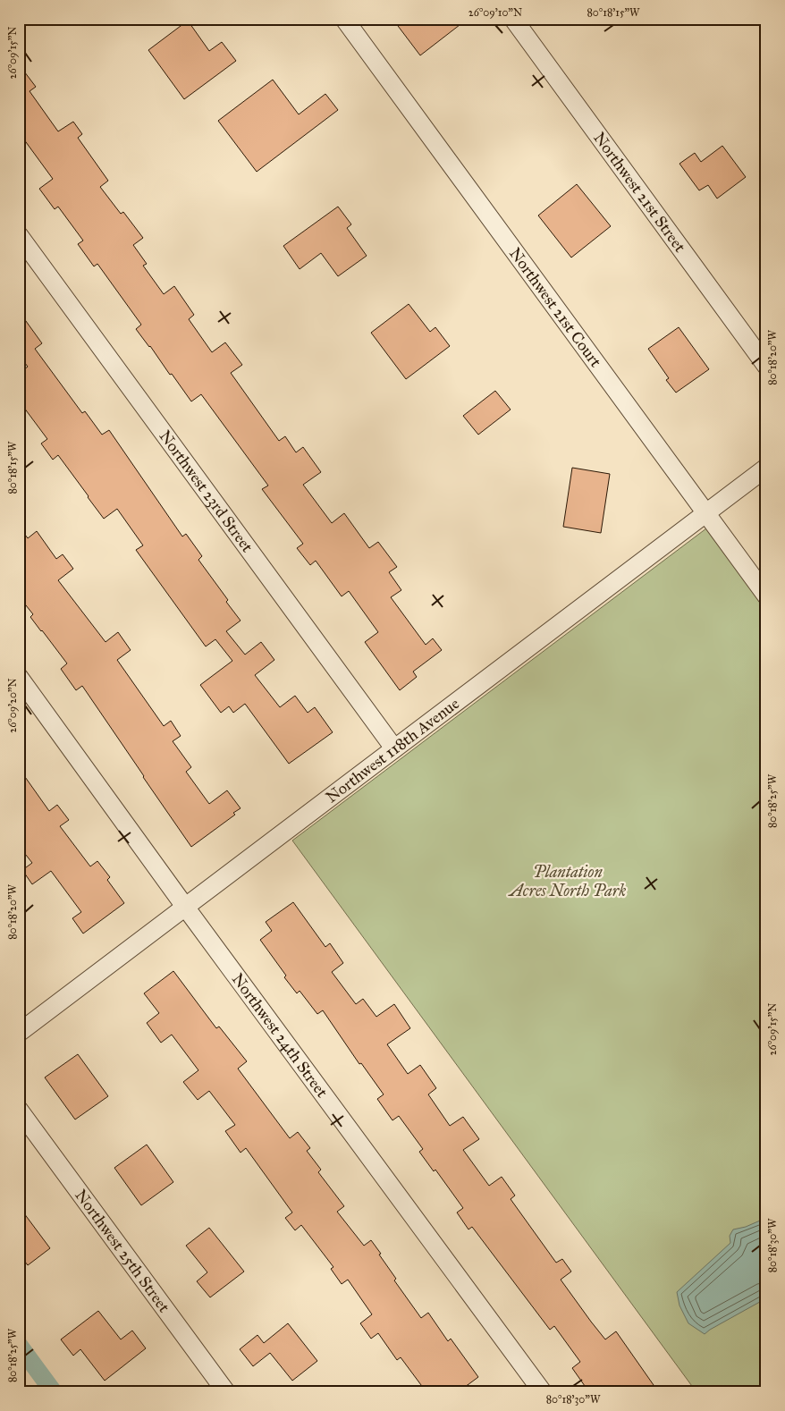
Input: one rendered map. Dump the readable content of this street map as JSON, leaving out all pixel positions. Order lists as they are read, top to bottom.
{
  "streets": {
    "street": [
      "Northwest 21st Street",
      "Northwest 21st Court",
      "Northwest 23rd Street",
      "Northwest 118th Avenue",
      "Northwest 24th Street",
      "Northwest 25th Street"
    ]
  },
  "crossings": [
    ["Northwest 21st Court", "Northwest 118th Avenue"],
    ["Northwest 23rd Street", "Northwest 118th Avenue"],
    ["Northwest 118th Avenue", "Northwest 24th Street"]
  ],
  "parks": ["Plantation Acres North Park"],
  "coordinates": [
    "26°09'10\"N",
    "80°18'15\"W",
    "26°09'15\"N",
    "80°18'20\"W",
    "26°09'20\"N",
    "80°18'25\"W",
    "80°18'30\"W"
  ]
}
